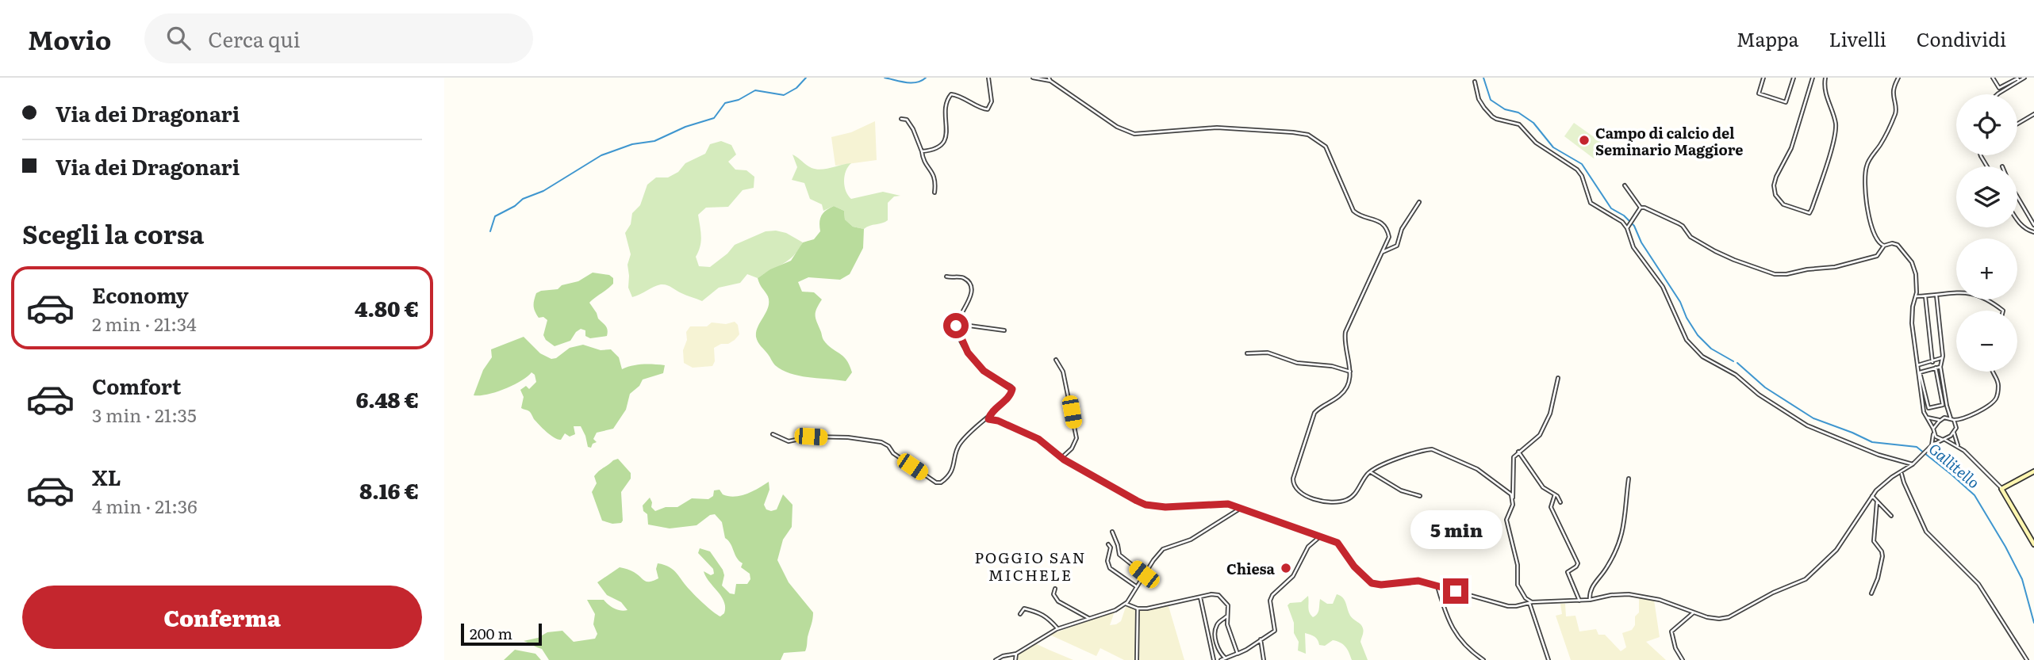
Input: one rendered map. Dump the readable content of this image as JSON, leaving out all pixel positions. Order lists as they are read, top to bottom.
{
  "districts": ["POGGIO SAN MICHELE"],
  "water": ["Gallitello"],
  "places": ["Campo di calcio del Seminario Maggiore", "Chiesa"],
  "scale_bar": "200 m",
  "page": {
    "header": "Movio",
    "search": "Cerca qui",
    "nav": ["Mappa", "Livelli", "Condividi"],
    "banner": ["Via dei Dragonari", "Via dei Dragonari"],
    "map_buttons": ["+", "−"],
    "heading": "Scegli la corsa",
    "list": [
      {
        "name": "Economy",
        "note": "2 min · 21:34",
        "value": "4.80 €"
      },
      {
        "name": "Comfort",
        "note": "3 min · 21:35",
        "value": "6.48 €"
      },
      {
        "name": "XL",
        "note": "4 min · 21:36",
        "value": "8.16 €"
      }
    ],
    "bubble": "5 min",
    "buttons": "Conferma",
    "scale": "200 m"
  }
}
